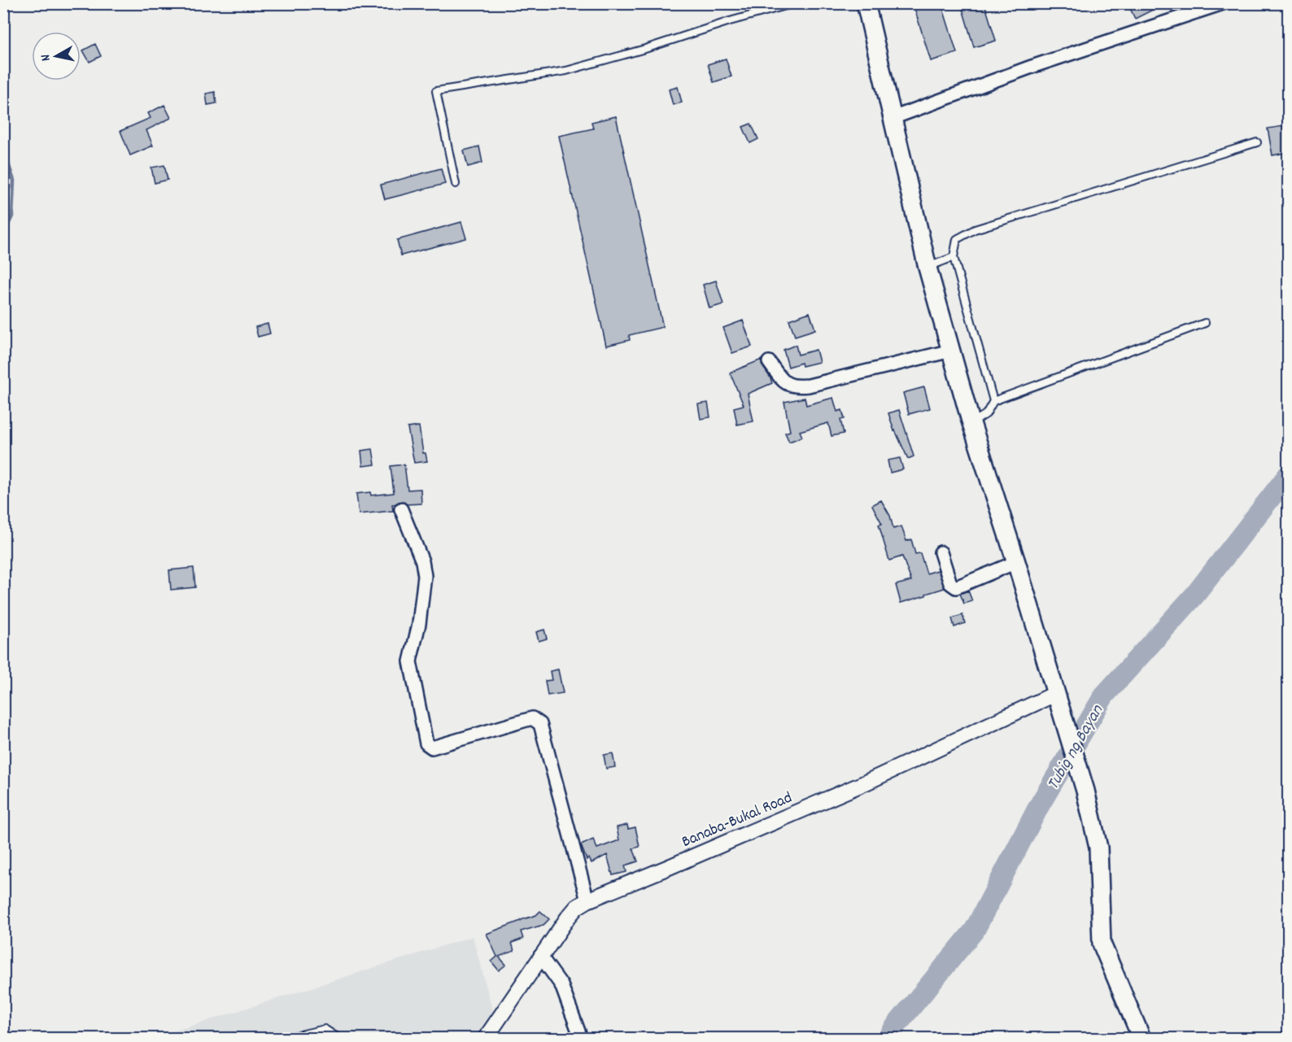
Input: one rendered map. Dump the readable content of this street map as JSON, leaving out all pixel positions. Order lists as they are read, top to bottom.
{
  "streets": {
    "street": ["Banaba-Bukal Road"]
  },
  "water": ["Tubig ng Bayan"],
  "north": "left"
}
